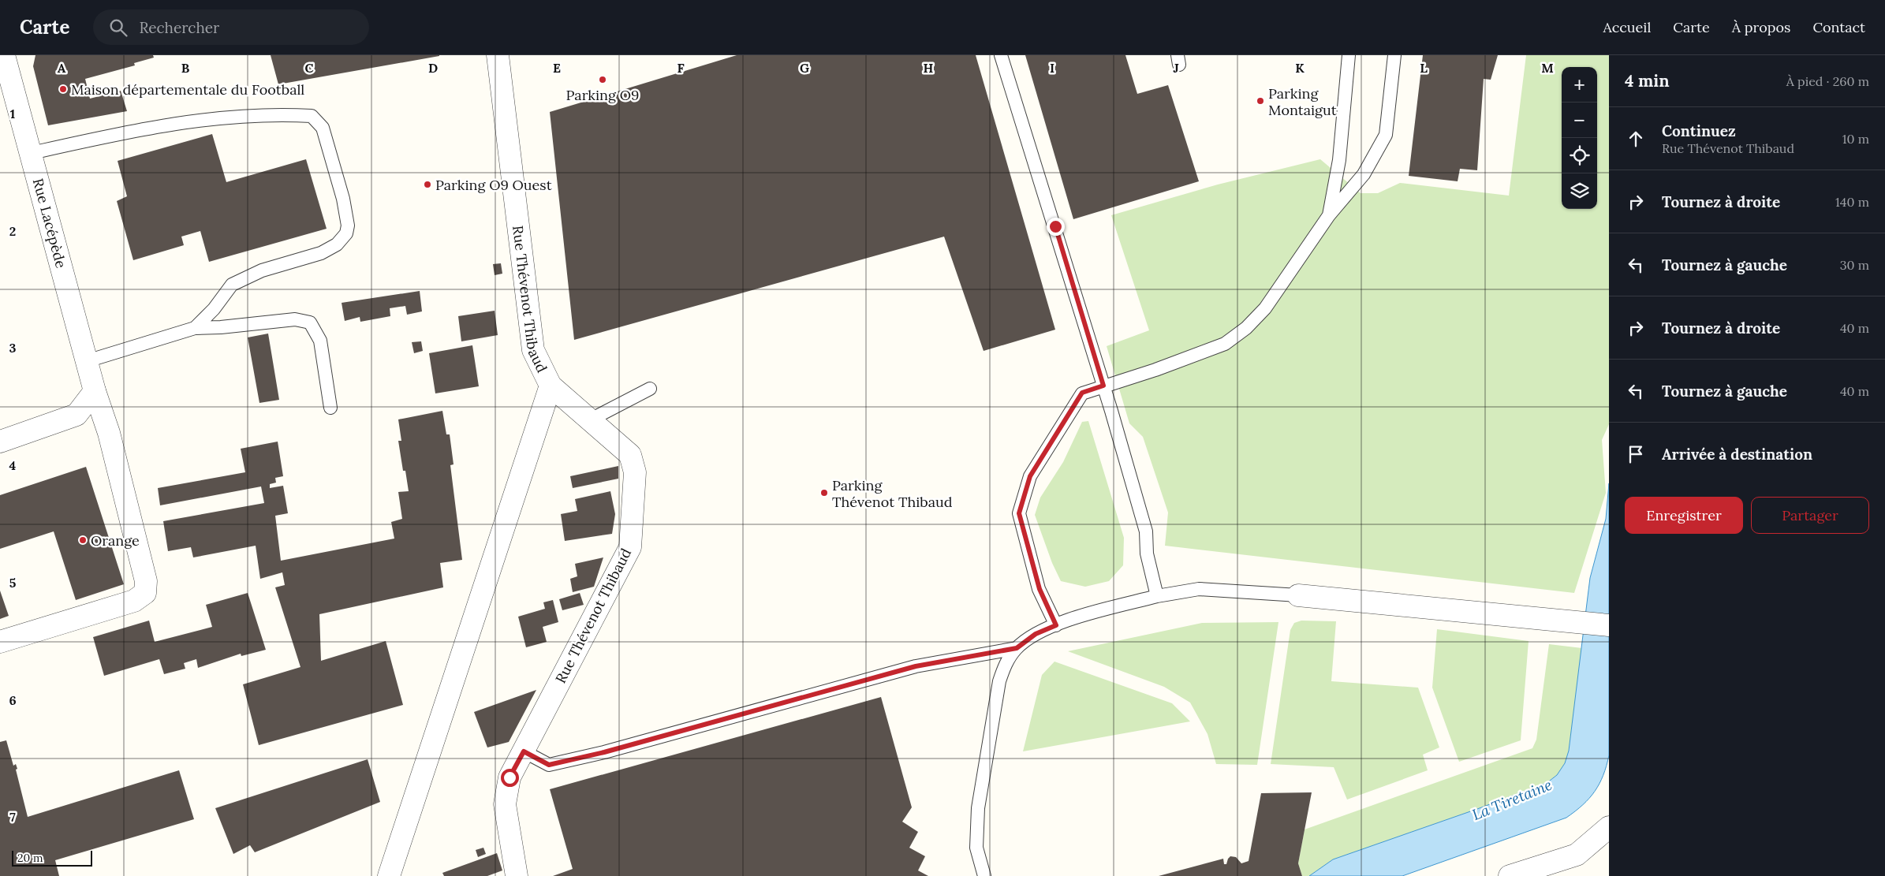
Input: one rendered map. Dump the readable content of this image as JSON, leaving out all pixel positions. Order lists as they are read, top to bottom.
{
  "streets": {
    "street": ["Rue Lacépède", "Rue Thévenot Thibaud"]
  },
  "water": ["La Tiretaine"],
  "places": [
    "Parking O9",
    "Maison départementale du Football",
    "Parking Montaigut",
    "Parking O9 Ouest",
    "Parking Thévenot Thibaud",
    "Orange"
  ],
  "scale_bar": "20 m",
  "page": {
    "header": "Carte",
    "search": "Rechercher",
    "nav": [
      "Accueil",
      "Carte",
      "À propos",
      "Contact"
    ],
    "heading": ["4 min", "À pied · 260 m"],
    "map_buttons": ["+", "−"],
    "list": [
      ["Continuez", "Rue Thévenot Thibaud", "10 m"],
      ["Tournez à droite", "140 m"],
      ["Tournez à gauche", "30 m"],
      ["Tournez à droite", "40 m"],
      ["Tournez à gauche", "40 m"],
      "Arrivée à destination"
    ],
    "buttons": ["Enregistrer", "Partager"],
    "scale": "20 m"
  },
  "grid": {
    "columns": [
      "A",
      "B",
      "C",
      "D",
      "E",
      "F",
      "G",
      "H",
      "I",
      "J",
      "K",
      "L",
      "M"
    ],
    "rows": [
      "1",
      "2",
      "3",
      "4",
      "5",
      "6",
      "7"
    ]
  }
}
